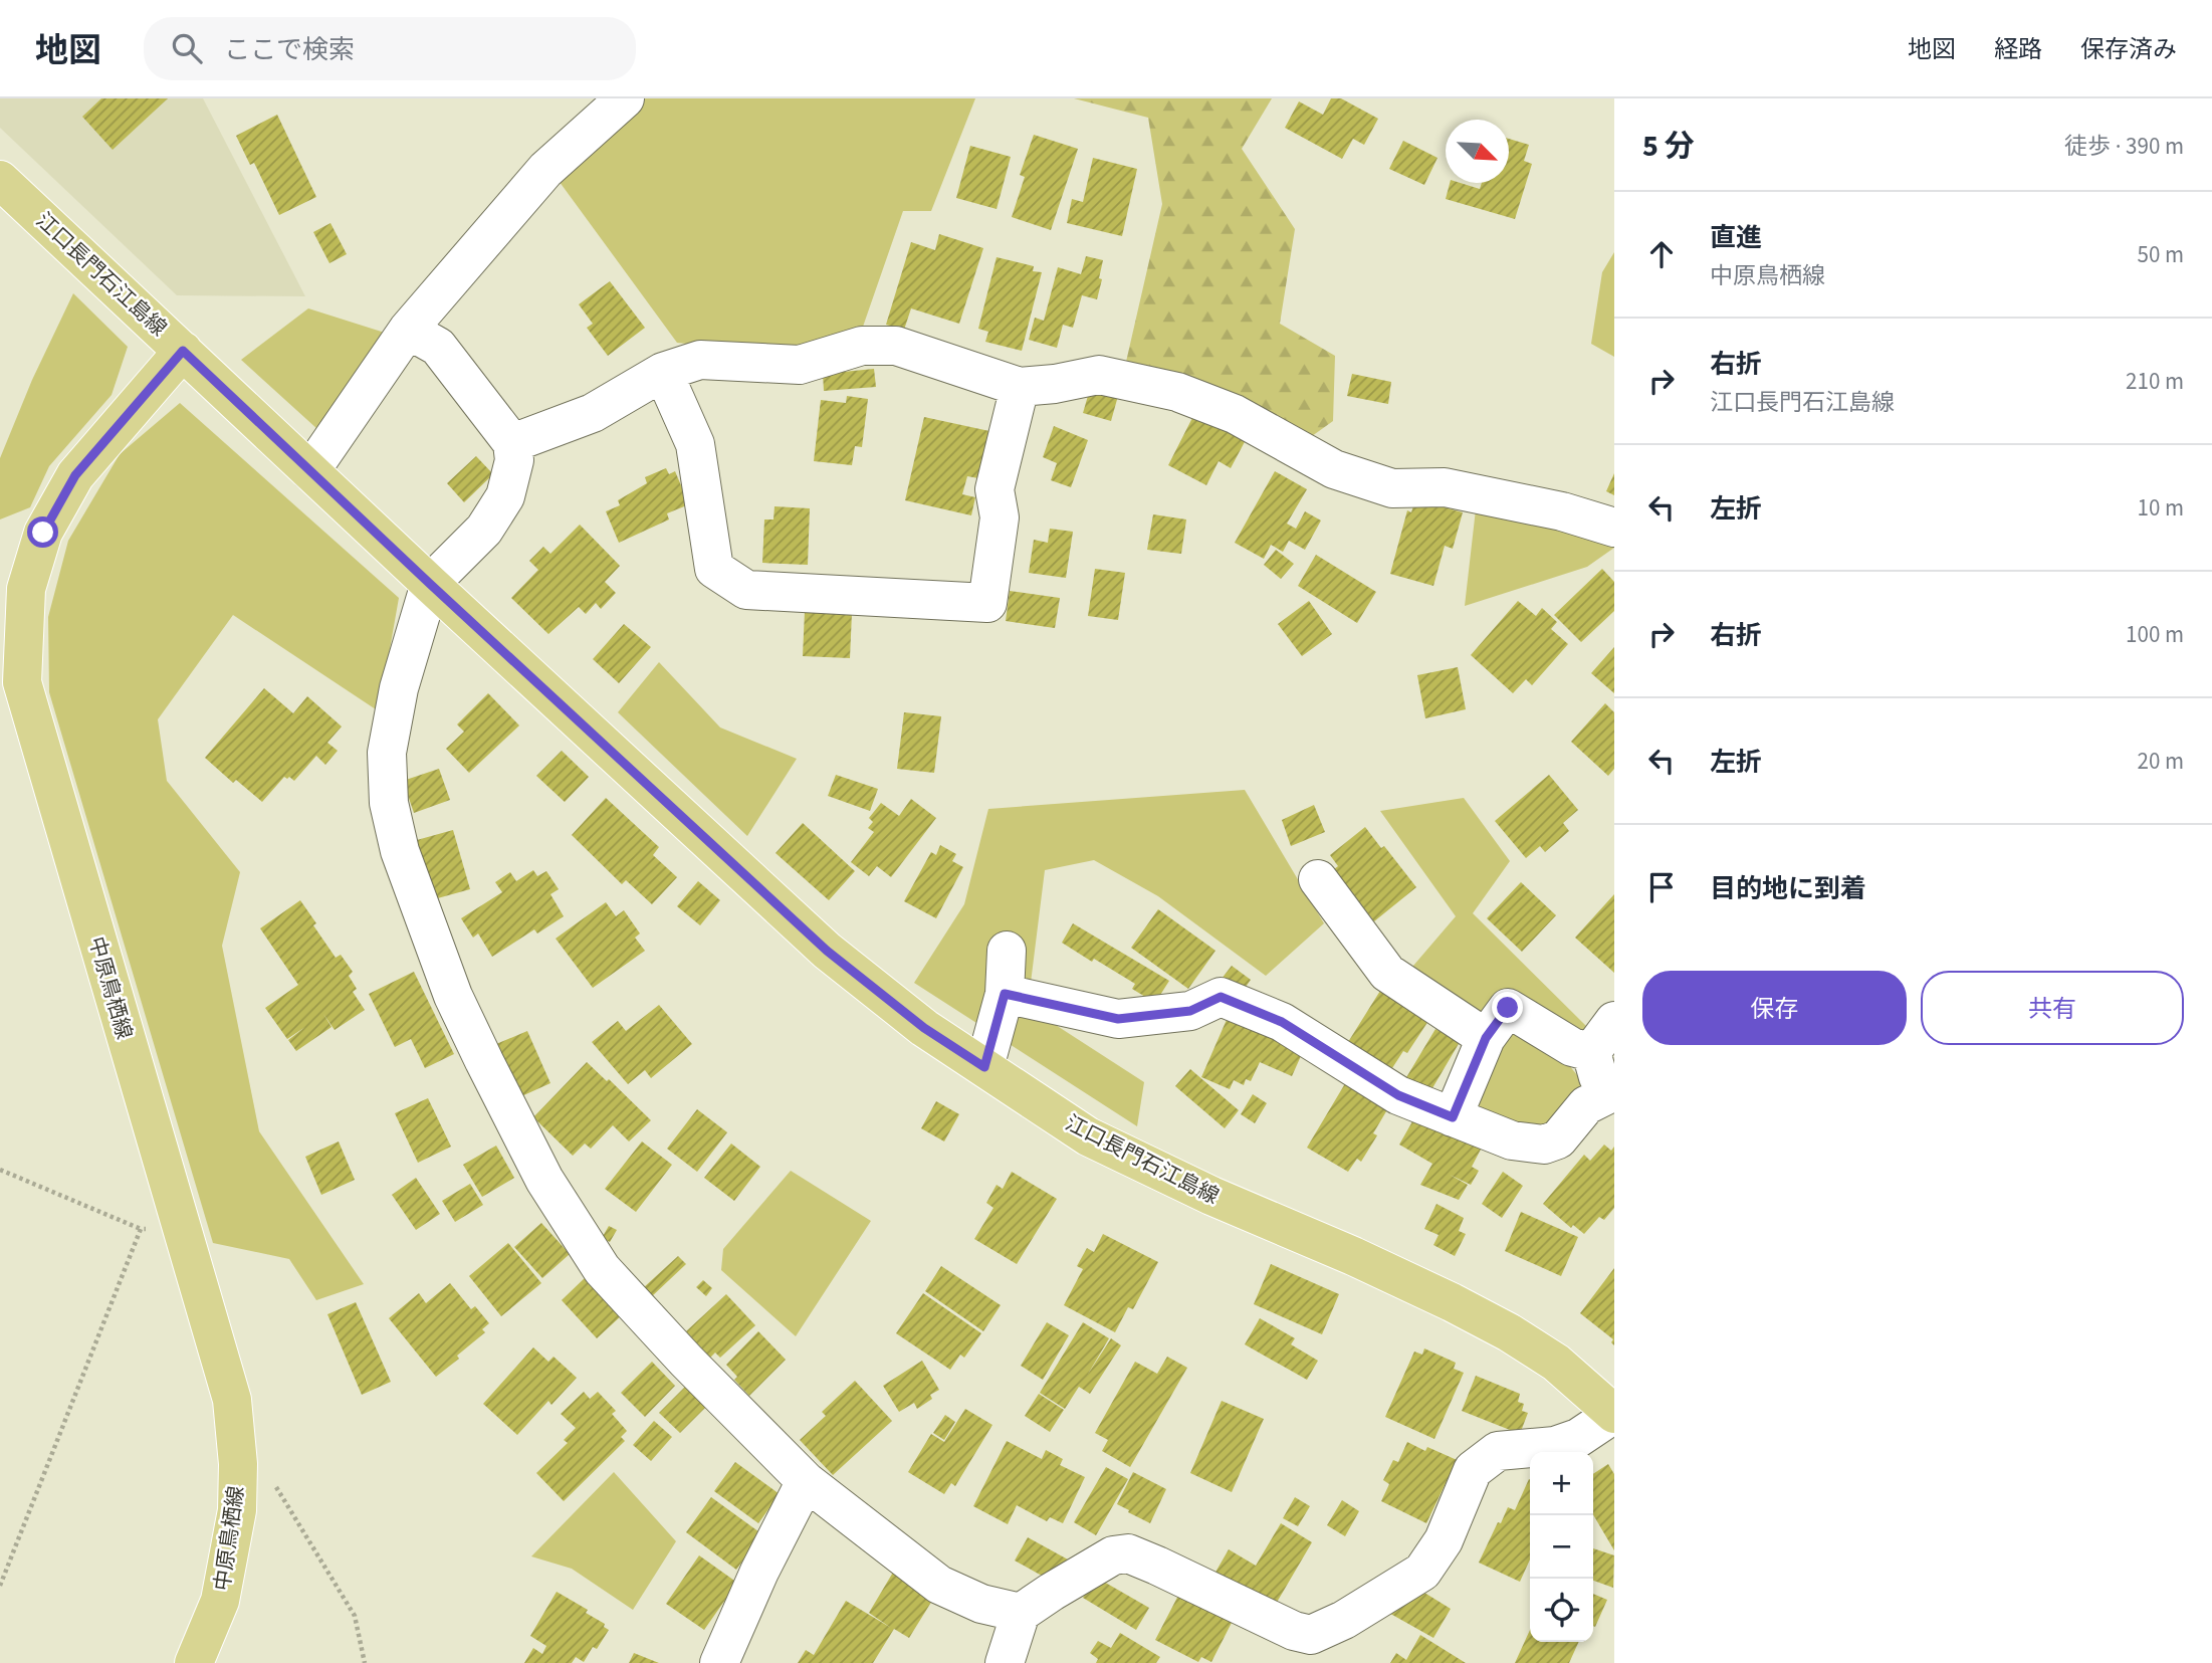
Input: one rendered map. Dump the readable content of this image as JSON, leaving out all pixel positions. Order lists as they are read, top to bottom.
{
  "streets": {
    "main road": ["江口長門石江島線", "中原鳥栖線"]
  },
  "crossings": [
    ["江口長門石江島線", "中原鳥栖線"]
  ],
  "north": "bottom right",
  "page": {
    "header": "地図",
    "search": "ここで検索",
    "nav": ["地図", "経路", "保存済み"],
    "heading": ["5 分", "徒歩 · 390 m"],
    "list": [
      ["直進", "中原鳥栖線", "50 m"],
      ["右折", "江口長門石江島線", "210 m"],
      ["左折", "10 m"],
      ["右折", "100 m"],
      ["左折", "20 m"],
      "目的地に到着"
    ],
    "buttons": ["保存", "共有"],
    "map_buttons": ["+", "−"]
  }
}
